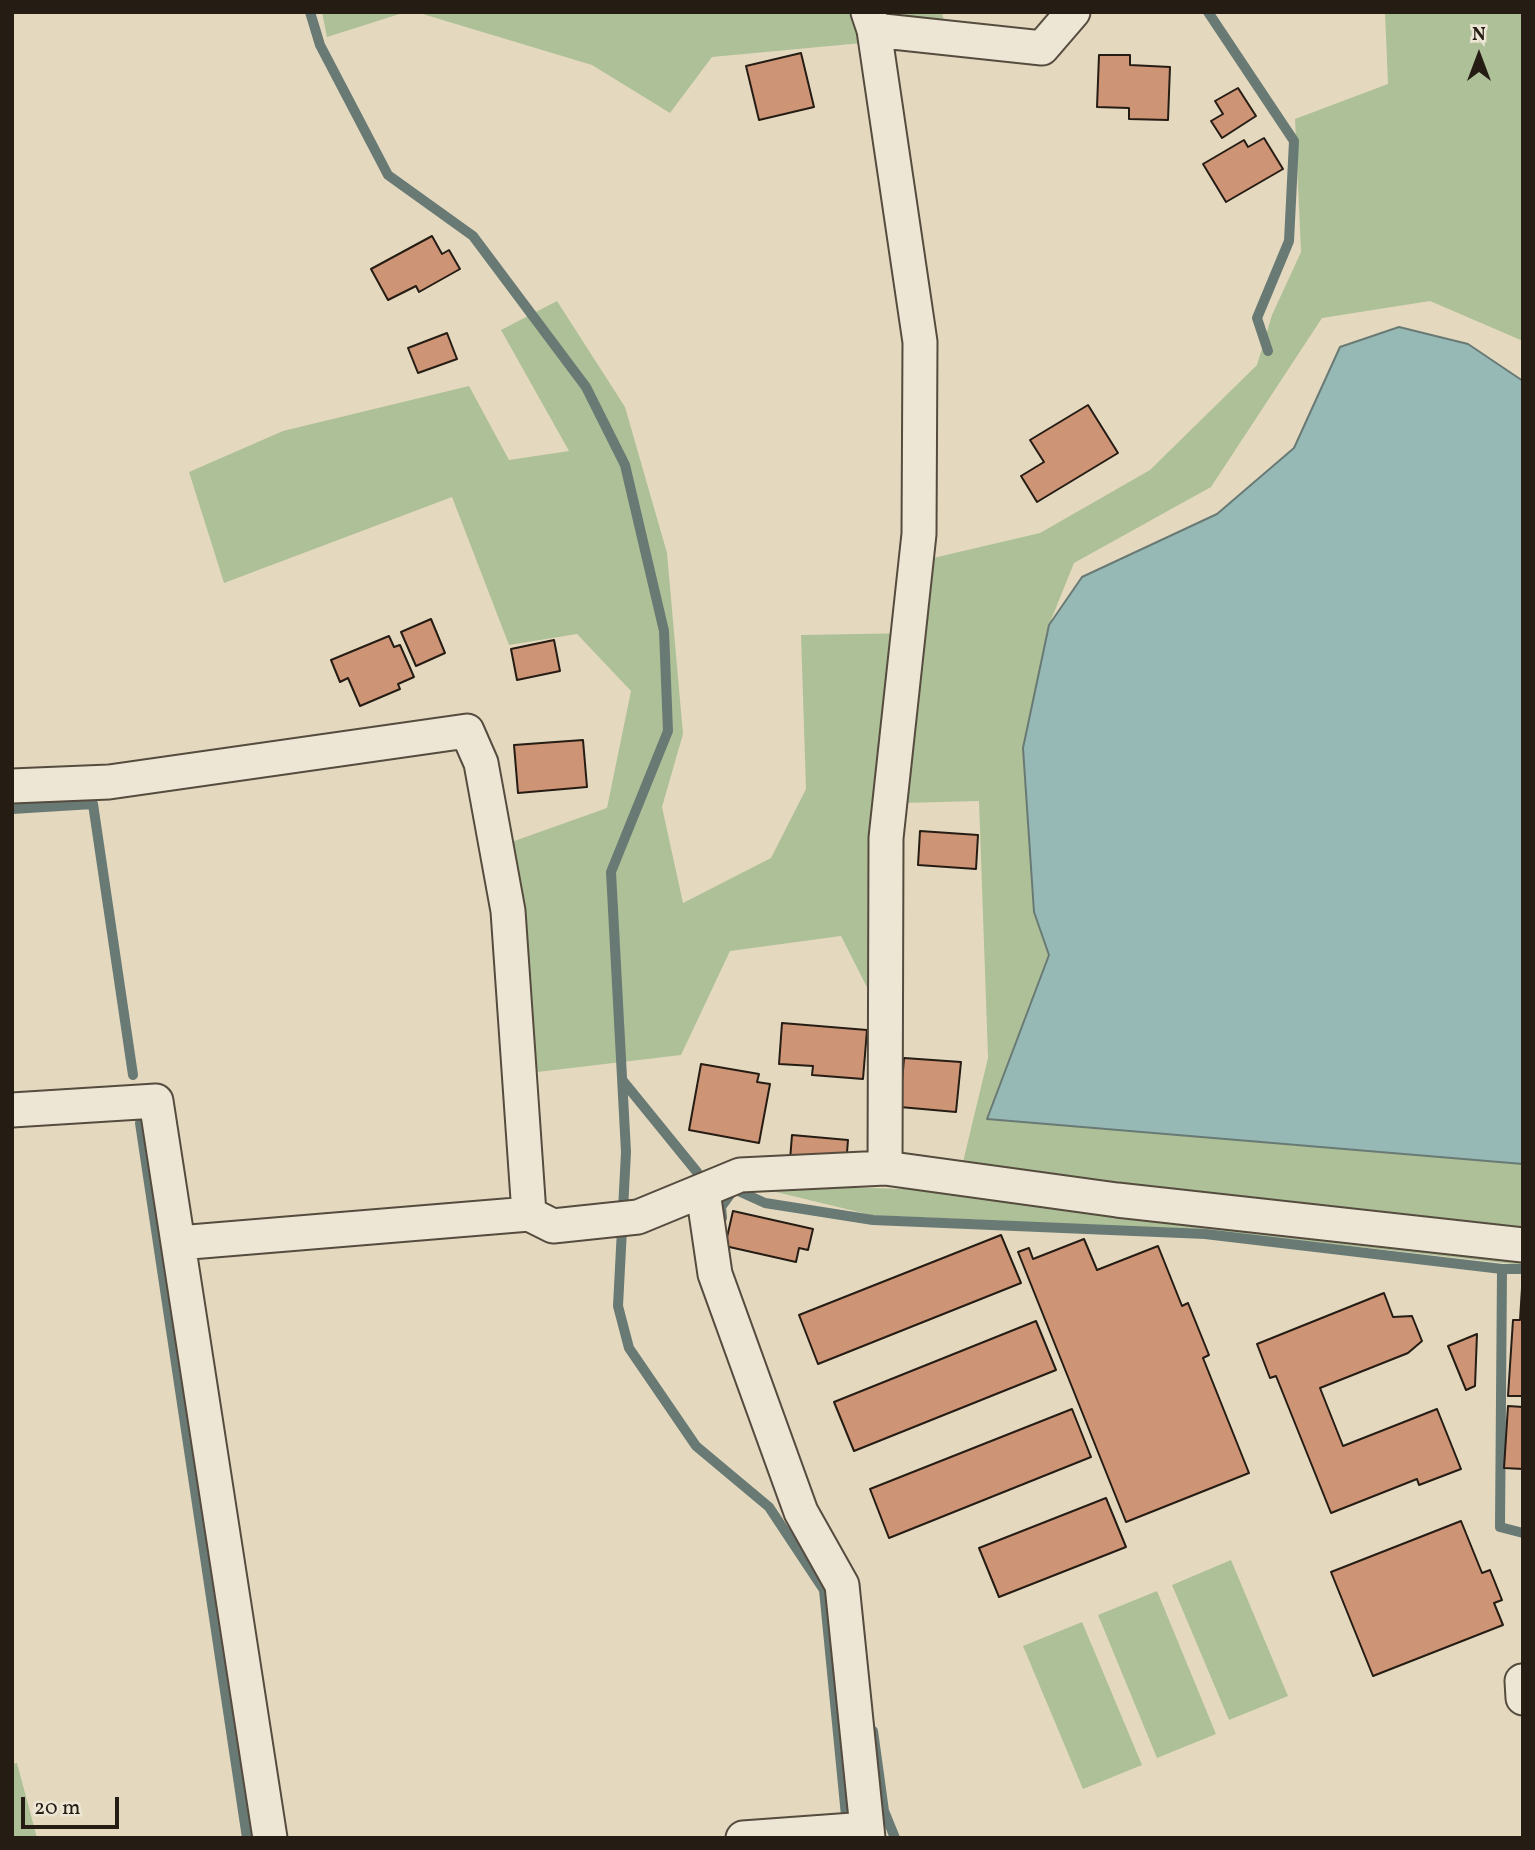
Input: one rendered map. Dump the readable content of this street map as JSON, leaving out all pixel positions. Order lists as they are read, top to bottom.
{
  "scale_bar": "20 m",
  "north": "top"
}
